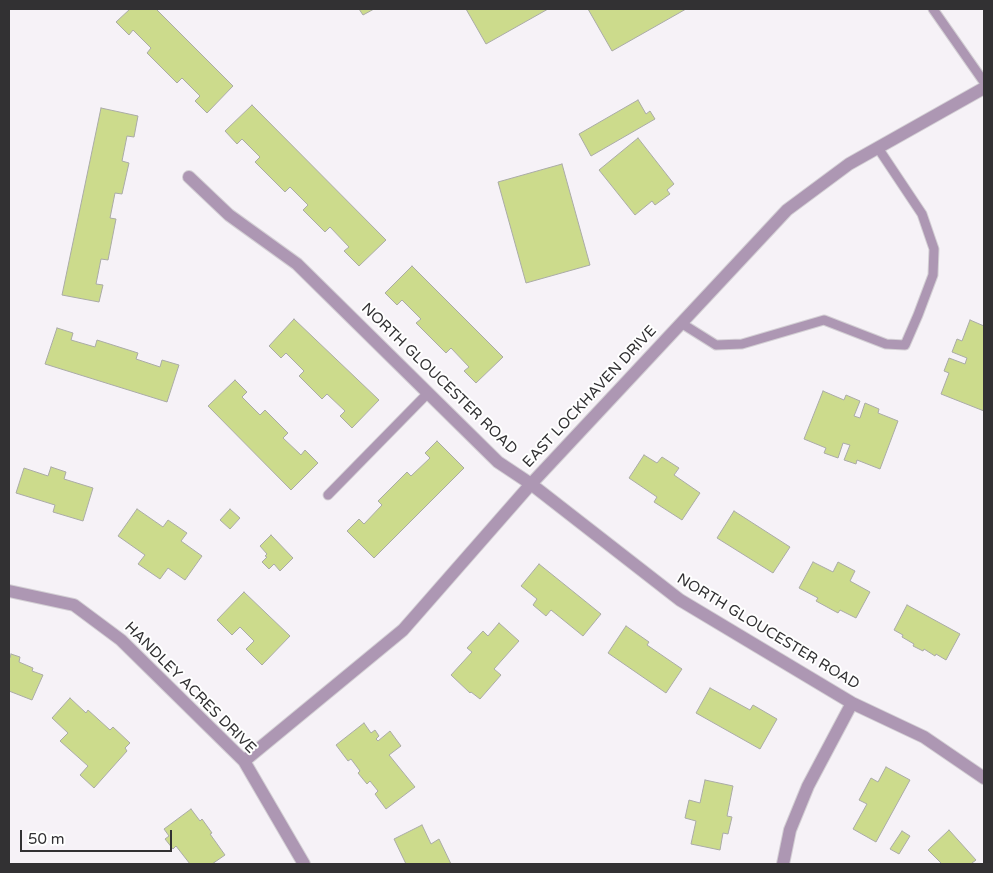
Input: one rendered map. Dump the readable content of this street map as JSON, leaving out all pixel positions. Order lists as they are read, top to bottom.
{
  "streets": {
    "street": ["NORTH GLOUCESTER ROAD", "EAST LOCKHAVEN DRIVE", "HANDLEY ACRES DRIVE"]
  },
  "crossings": [
    ["NORTH GLOUCESTER ROAD", "EAST LOCKHAVEN DRIVE"],
    ["EAST LOCKHAVEN DRIVE", "HANDLEY ACRES DRIVE"]
  ],
  "scale_bar": "50 m"
}
